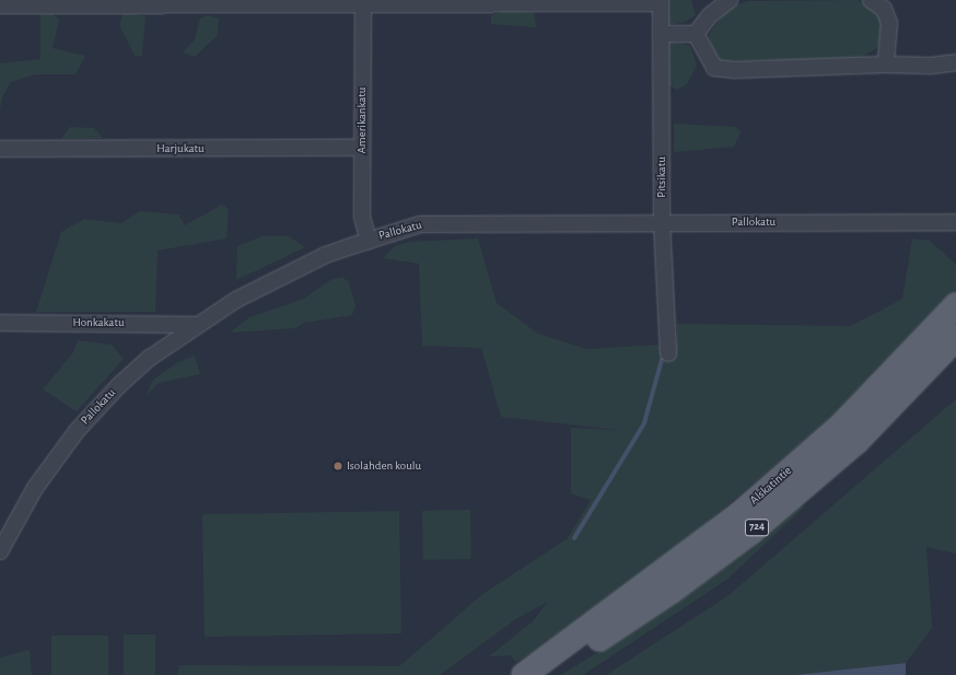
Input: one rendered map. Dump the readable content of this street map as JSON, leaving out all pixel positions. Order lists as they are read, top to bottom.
{
  "streets": {
    "main road": ["Alskatintie", "724"],
    "street": [
      "Amerikankatu",
      "Harjukatu",
      "Pitsikatu",
      "Pallokatu",
      "Honkakatu"
    ]
  },
  "crossings": [
    ["Amerikankatu", "Harjukatu"],
    ["Amerikankatu", "Pallokatu"],
    ["Pitsikatu", "Pallokatu"],
    ["Pallokatu", "Honkakatu"]
  ],
  "places": ["Isolahden koulu"]
}
